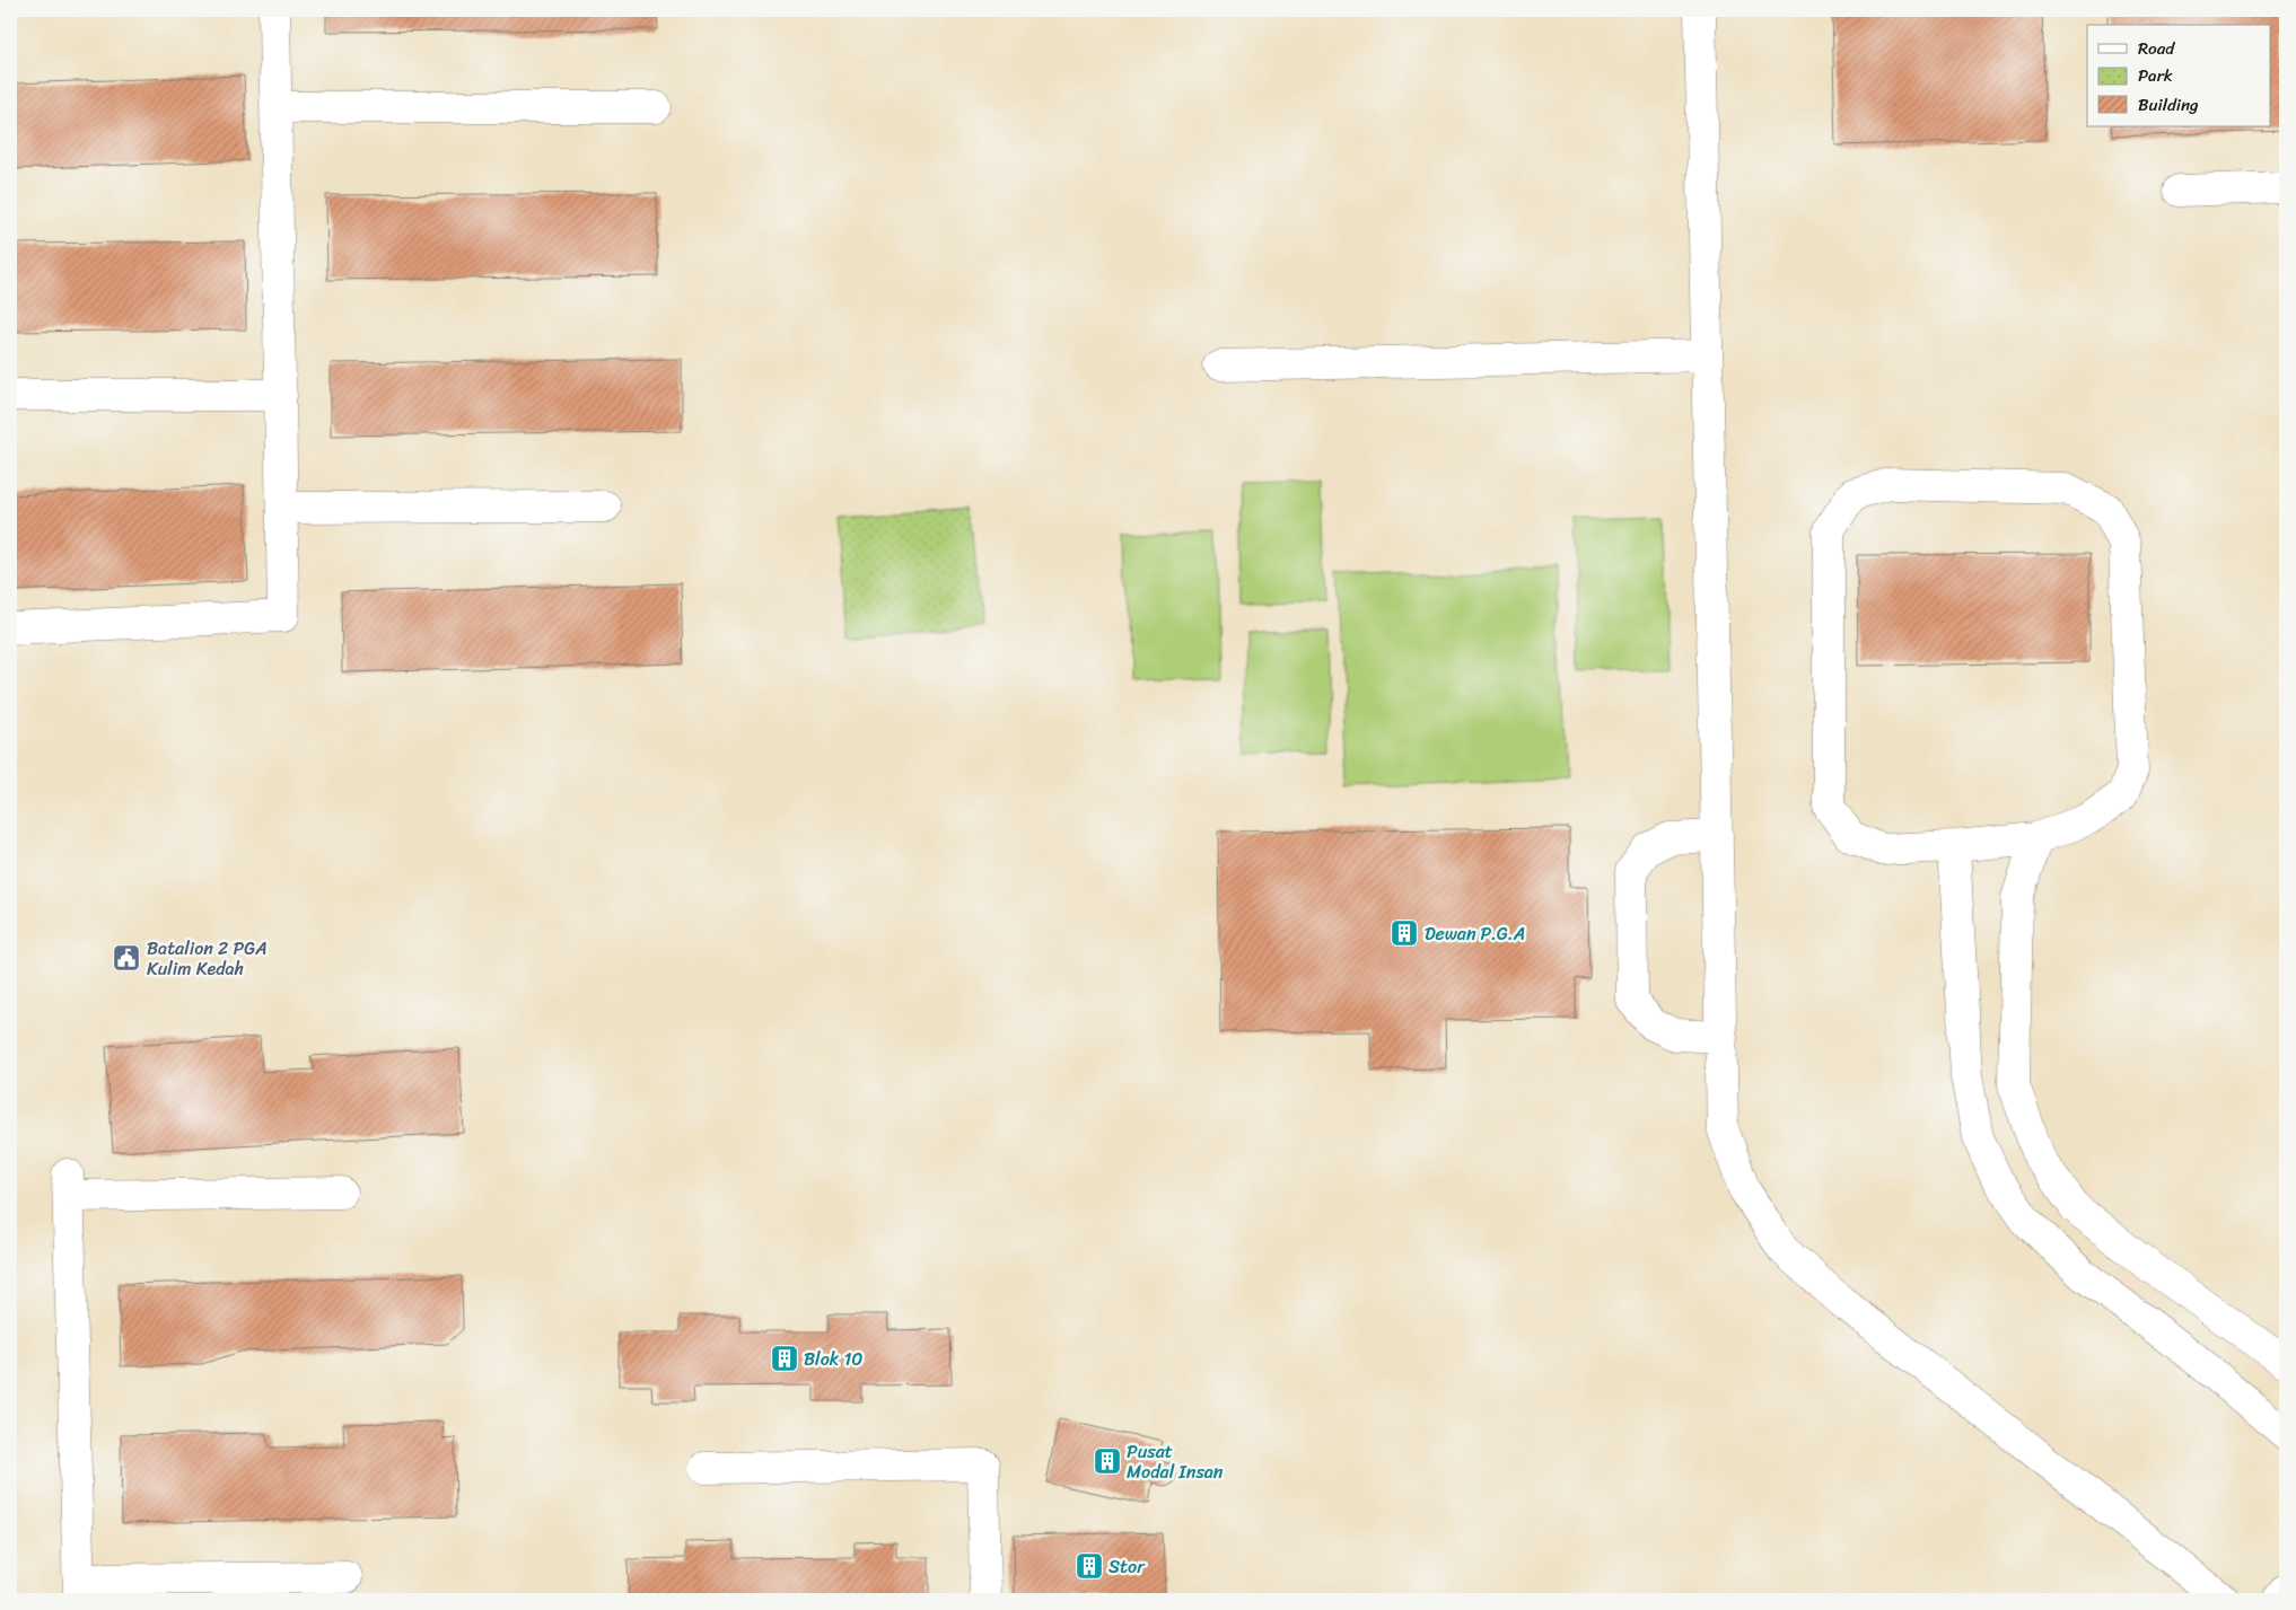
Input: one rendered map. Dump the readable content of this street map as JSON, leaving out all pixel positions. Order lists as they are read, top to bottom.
{
  "places": {
    "building": [
      "Dewan P.G.A",
      "Blok 10",
      "Pusat Modal Insan",
      "Stor"
    ],
    "public building": ["Batalion 2 PGA Kulim Kedah"]
  },
  "legend": ["Road", "Park", "Building"]
}
